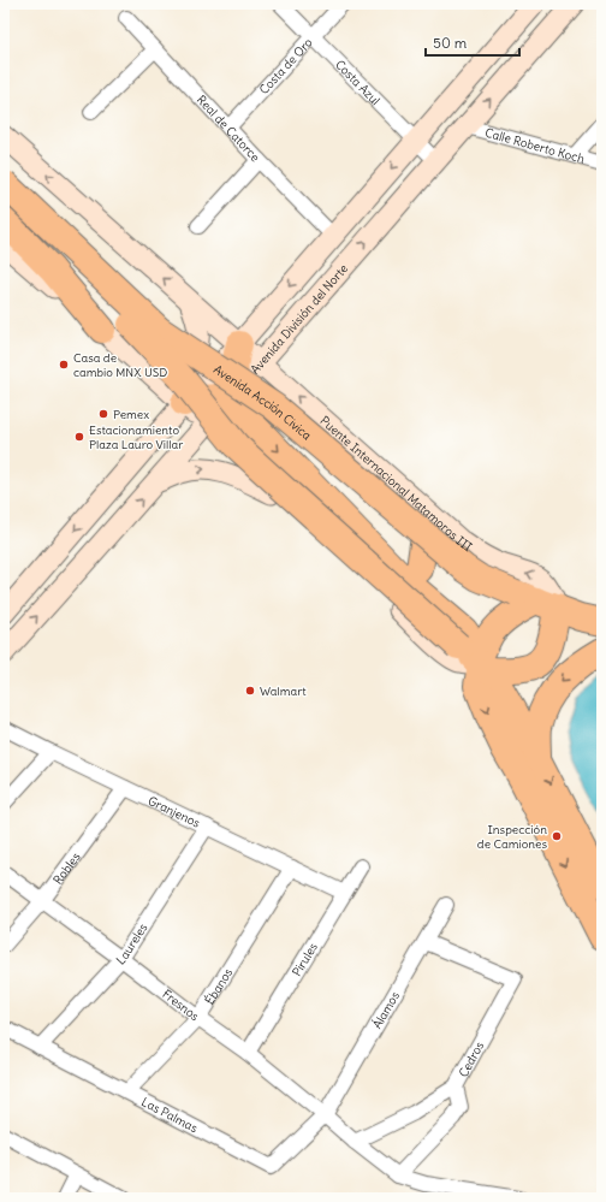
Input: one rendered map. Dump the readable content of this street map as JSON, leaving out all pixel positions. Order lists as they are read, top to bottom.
{
  "streets": {
    "highway": ["Avenida Acción Civica"],
    "main road": ["Avenida División del Norte", "Puente Internacional Matamoros III"],
    "street": [
      "Costa de Oro",
      "Costa Azul",
      "Real de Catorce",
      "Calle Roberto Koch",
      "Granjenos",
      "Robles",
      "Laureles",
      "Pirules",
      "Ébanos",
      "Fresnos",
      "Álamos",
      "Cedros",
      "Las Palmas"
    ]
  },
  "crossings": [
    ["Costa de Oro", "Costa Azul"],
    ["Costa de Oro", "Real de Catorce"],
    ["Costa Azul", "Avenida División del Norte"],
    ["Calle Roberto Koch", "Avenida División del Norte"],
    ["Avenida División del Norte", "Puente Internacional Matamoros III"],
    ["Avenida Acción Civica", "Puente Internacional Matamoros III"],
    ["Granjenos", "Robles"],
    ["Granjenos", "Laureles"],
    ["Granjenos", "Pirules"],
    ["Granjenos", "Ébanos"],
    ["Robles", "Fresnos"],
    ["Laureles", "Fresnos"],
    ["Laureles", "Las Palmas"],
    ["Pirules", "Fresnos"],
    ["Ébanos", "Fresnos"],
    ["Ébanos", "Las Palmas"],
    ["Fresnos", "Álamos"],
    ["Fresnos", "Cedros"],
    ["Fresnos", "Las Palmas"],
    ["Álamos", "Cedros"],
    ["Álamos", "Las Palmas"]
  ],
  "places": [
    "Casa de cambio MNX USD",
    "Pemex",
    "Estacionamiento Plaza Lauro Villar",
    "Walmart",
    "Inspección de Camiones"
  ],
  "scale_bar": "50 m"
}
